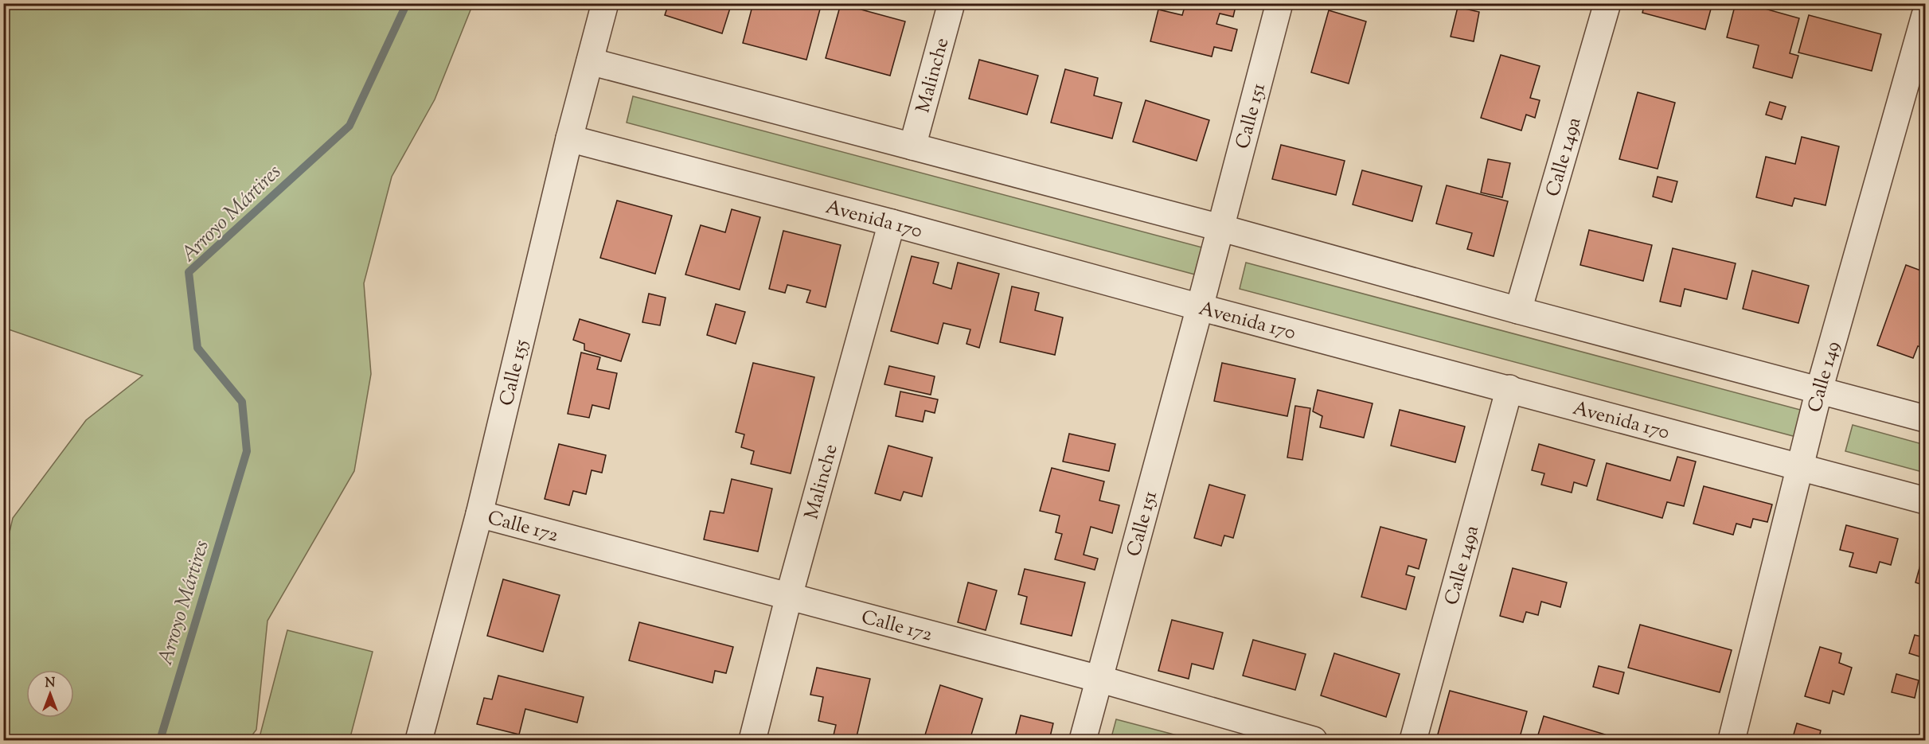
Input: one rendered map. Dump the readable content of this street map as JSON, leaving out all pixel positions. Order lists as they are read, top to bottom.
{
  "streets": {
    "street": [
      "Malinche",
      "Calle 151",
      "Calle 149a",
      "Avenida 170",
      "Calle 155",
      "Calle 149",
      "Calle 172"
    ]
  },
  "crossings": [
    ["Malinche", "Avenida 170"],
    ["Malinche", "Calle 172"],
    ["Calle 151", "Avenida 170"],
    ["Calle 151", "Calle 172"],
    ["Calle 149a", "Avenida 170"],
    ["Avenida 170", "Calle 155"],
    ["Avenida 170", "Calle 149"],
    ["Calle 155", "Calle 172"]
  ],
  "water": ["Arroyo Mártires"],
  "north": "top"
}
